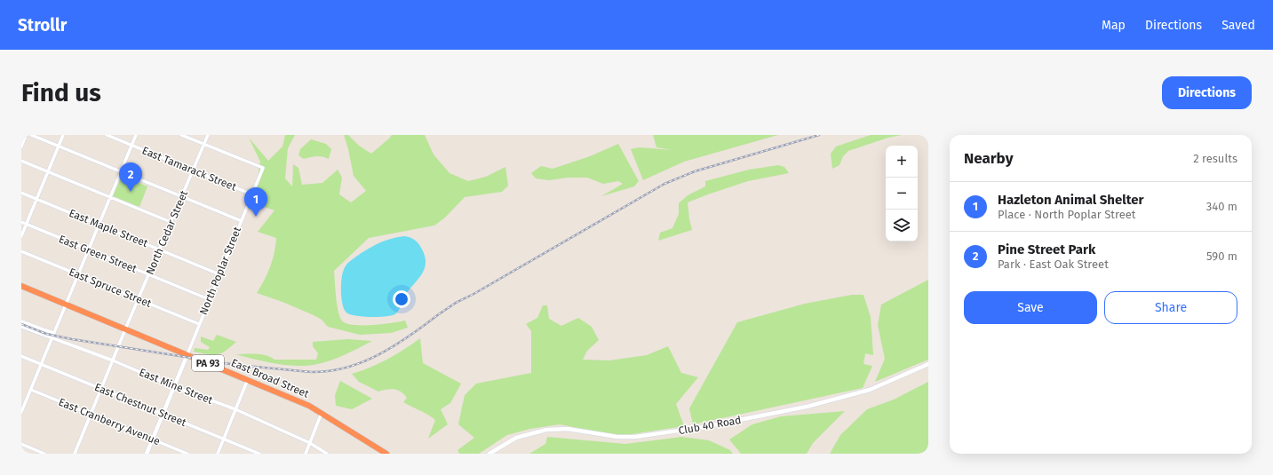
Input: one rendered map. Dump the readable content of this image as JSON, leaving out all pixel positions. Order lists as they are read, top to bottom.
{
  "streets": {
    "highway": ["PA 93", "East Broad Street"],
    "street": [
      "East Tamarack Street",
      "East Maple Street",
      "North Cedar Street",
      "East Green Street",
      "North Poplar Street",
      "East Spruce Street",
      "East Mine Street",
      "East Chestnut Street",
      "East Cranberry Avenue",
      "Club 40 Road"
    ]
  },
  "crossings": [
    ["East Tamarack Street", "North Cedar Street"],
    ["East Tamarack Street", "North Poplar Street"],
    ["East Maple Street", "North Cedar Street"],
    ["East Maple Street", "North Poplar Street"],
    ["North Cedar Street", "East Green Street"],
    ["North Cedar Street", "North Poplar Street"],
    ["North Cedar Street", "East Spruce Street"],
    ["North Cedar Street", "East Broad Street"],
    ["North Cedar Street", "East Mine Street"],
    ["North Cedar Street", "East Chestnut Street"],
    ["North Cedar Street", "East Cranberry Avenue"],
    ["East Green Street", "North Poplar Street"],
    ["North Poplar Street", "East Spruce Street"],
    ["North Poplar Street", "East Broad Street"]
  ],
  "page": {
    "header": "Strollr",
    "nav": ["Map", "Directions", "Saved"],
    "buttons": [
      "Directions",
      ["Save", "Share"]
    ],
    "title": "Find us",
    "heading": ["Nearby", "2 results"],
    "map_buttons": ["+", "−"],
    "pins": ["2", "1"],
    "list": [
      {
        "mark": "1",
        "name": "Hazleton Animal Shelter",
        "note": "Place · North Poplar Street",
        "value": "340 m"
      },
      {
        "mark": "2",
        "name": "Pine Street Park",
        "note": "Park · East Oak Street",
        "value": "590 m"
      }
    ]
  }
}
